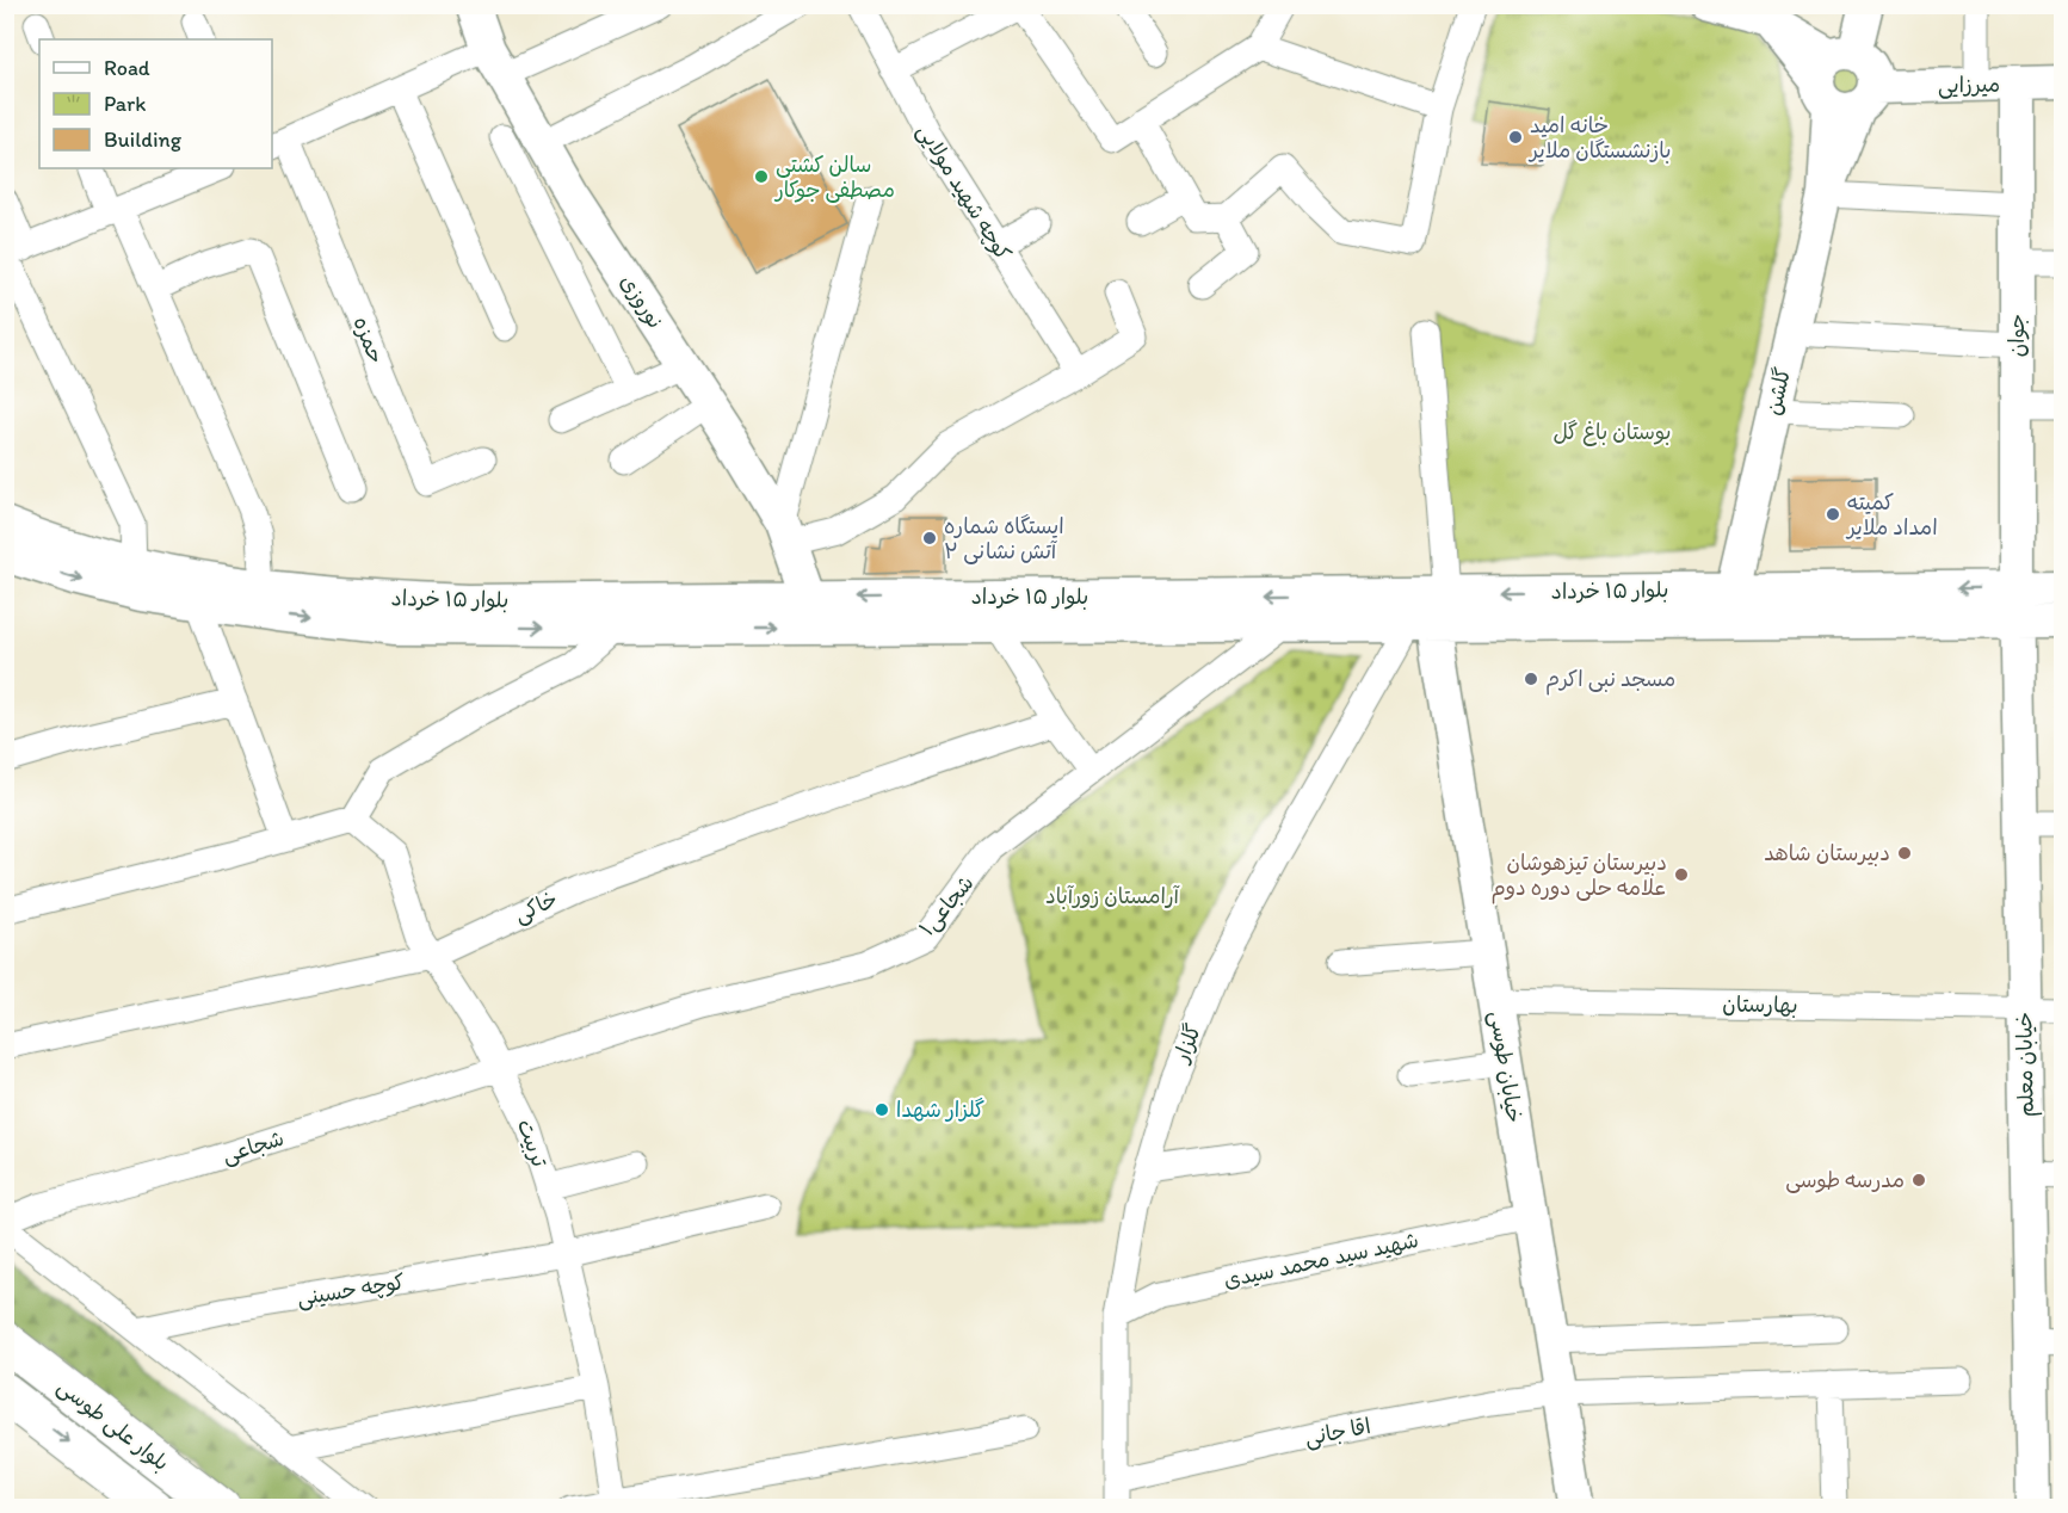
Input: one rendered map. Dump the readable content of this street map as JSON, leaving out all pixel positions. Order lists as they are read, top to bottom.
{
  "streets": {
    "highway": ["بلوار علی طوسی"],
    "main road": [
      "میرزایی",
      "نوروزی",
      "جوان",
      "گلشن",
      "بلوار ۱۵ خرداد",
      "خیابان معلم",
      "خیابان طوسی"
    ],
    "street": [
      "کوچه شهید مولایی",
      "حمزه",
      "شجاعی۱",
      "خاکی",
      "بهارستان",
      "گلزار",
      "تربیت",
      "شجاعی",
      "شهید سید محمد سیدی",
      "کوچه حسینی",
      "اقا جانی"
    ]
  },
  "crossings": [
    ["میرزایی", "جوان"],
    ["میرزایی", "گلشن"],
    ["نوروزی", "بلوار ۱۵ خرداد"],
    ["جوان", "بلوار ۱۵ خرداد"],
    ["جوان", "خیابان معلم"],
    ["گلشن", "بلوار ۱۵ خرداد"],
    ["بلوار ۱۵ خرداد", "شجاعی۱"],
    ["بلوار ۱۵ خرداد", "گلزار"],
    ["بلوار ۱۵ خرداد", "خیابان معلم"],
    ["بلوار ۱۵ خرداد", "خیابان طوسی"],
    ["شجاعی۱", "تربیت"],
    ["شجاعی۱", "شجاعی"],
    ["خاکی", "تربیت"],
    ["بهارستان", "خیابان معلم"],
    ["بهارستان", "خیابان طوسی"],
    ["گلزار", "خیابان طوسی"],
    ["گلزار", "شهید سید محمد سیدی"],
    ["گلزار", "اقا جانی"],
    ["خیابان طوسی", "شهید سید محمد سیدی"],
    ["خیابان طوسی", "اقا جانی"],
    ["تربیت", "شجاعی"],
    ["تربیت", "کوچه حسینی"]
  ],
  "parks": ["بوستان باغ گل", "آرامستان زورآباد"],
  "places": [
    "خانه امید بازنشستگان ملایر",
    "سالن کشتی مصطفی جوکار",
    "کمیته امداد ملایر",
    "ایستگاه شماره ۲ آتش نشانی",
    "مسجد نبی اکرم",
    "دبیرستان شاهد",
    "دبیرستان تیزهوشان علامه حلی دوره دوم",
    "گلزار شهدا",
    "مدرسه طوسی"
  ],
  "legend": ["Road", "Park", "Building"]
}
